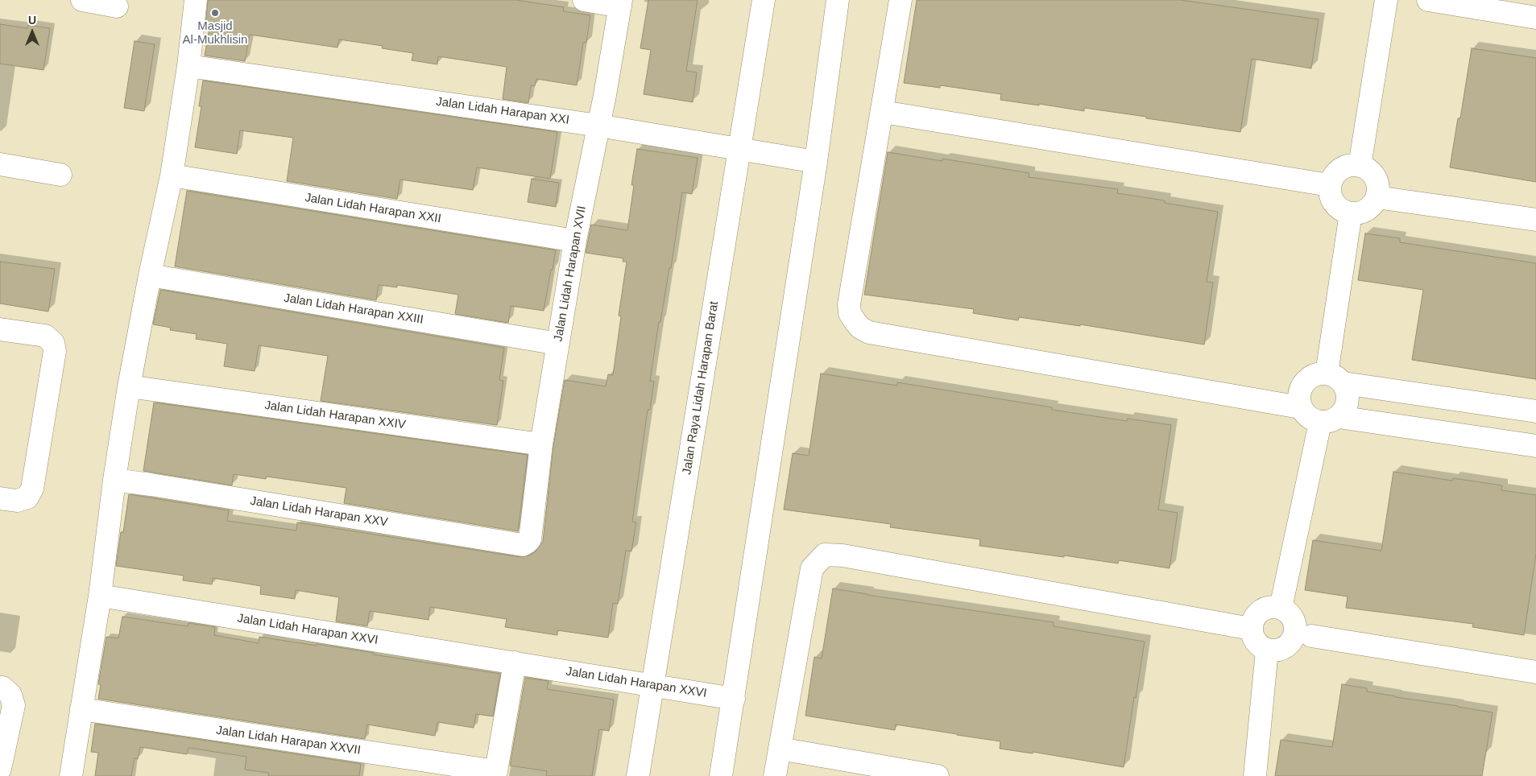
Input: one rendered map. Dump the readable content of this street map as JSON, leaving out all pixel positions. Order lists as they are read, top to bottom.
{
  "streets": {
    "street": [
      "Jalan Lidah Harapan XXI",
      "Jalan Lidah Harapan XXII",
      "Jalan Lidah Harapan XVII",
      "Jalan Lidah Harapan XXIII",
      "Jalan Raya Lidah Harapan Barat",
      "Jalan Lidah Harapan XXIV",
      "Jalan Lidah Harapan XXV",
      "Jalan Lidah Harapan XXVI",
      "Jalan Lidah Harapan XXVII"
    ]
  },
  "crossings": [
    ["Jalan Lidah Harapan XXI", "Jalan Lidah Harapan XVII"],
    ["Jalan Lidah Harapan XXI", "Jalan Raya Lidah Harapan Barat"],
    ["Jalan Lidah Harapan XXII", "Jalan Lidah Harapan XVII"],
    ["Jalan Lidah Harapan XVII", "Jalan Lidah Harapan XXIII"],
    ["Jalan Lidah Harapan XVII", "Jalan Lidah Harapan XXIV"],
    ["Jalan Lidah Harapan XVII", "Jalan Lidah Harapan XXV"],
    ["Jalan Raya Lidah Harapan Barat", "Jalan Lidah Harapan XXVI"]
  ],
  "places": ["Masjid Al-Mukhlisin"],
  "north": "top"
}
